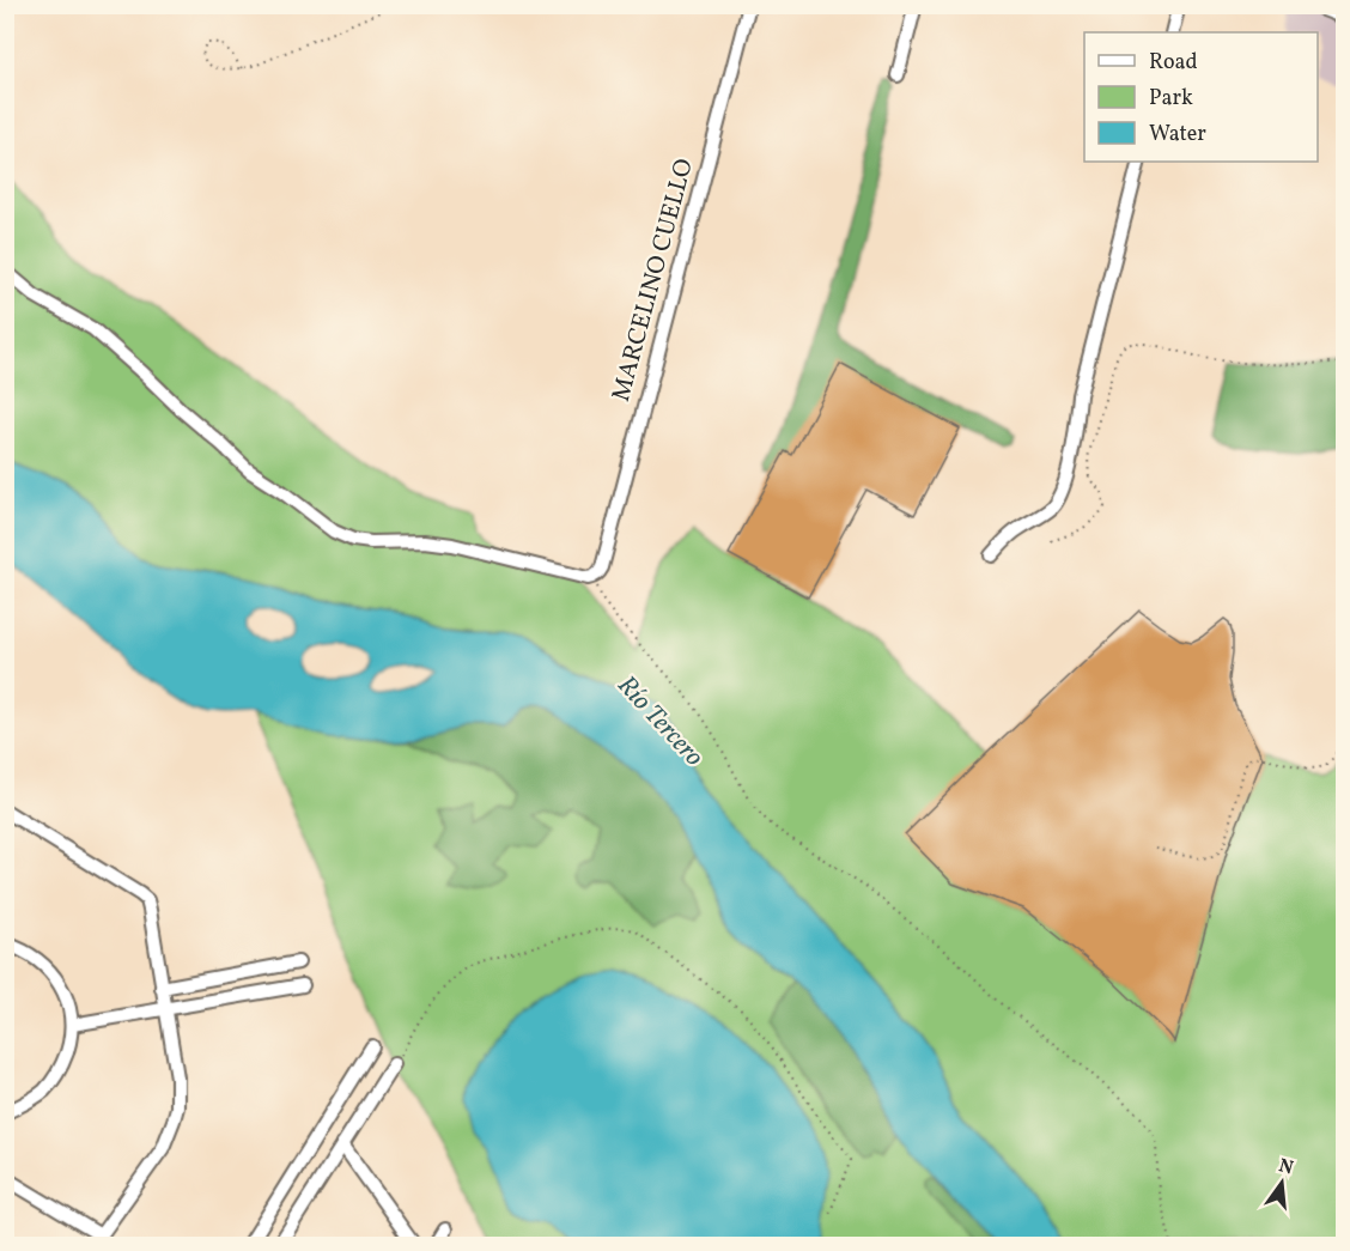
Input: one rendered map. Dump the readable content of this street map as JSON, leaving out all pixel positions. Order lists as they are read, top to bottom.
{
  "streets": {
    "street": ["MARCELINO CUELLO"]
  },
  "water": ["Río Tercero"],
  "legend": ["Road", "Park", "Water"],
  "north": "top"
}
